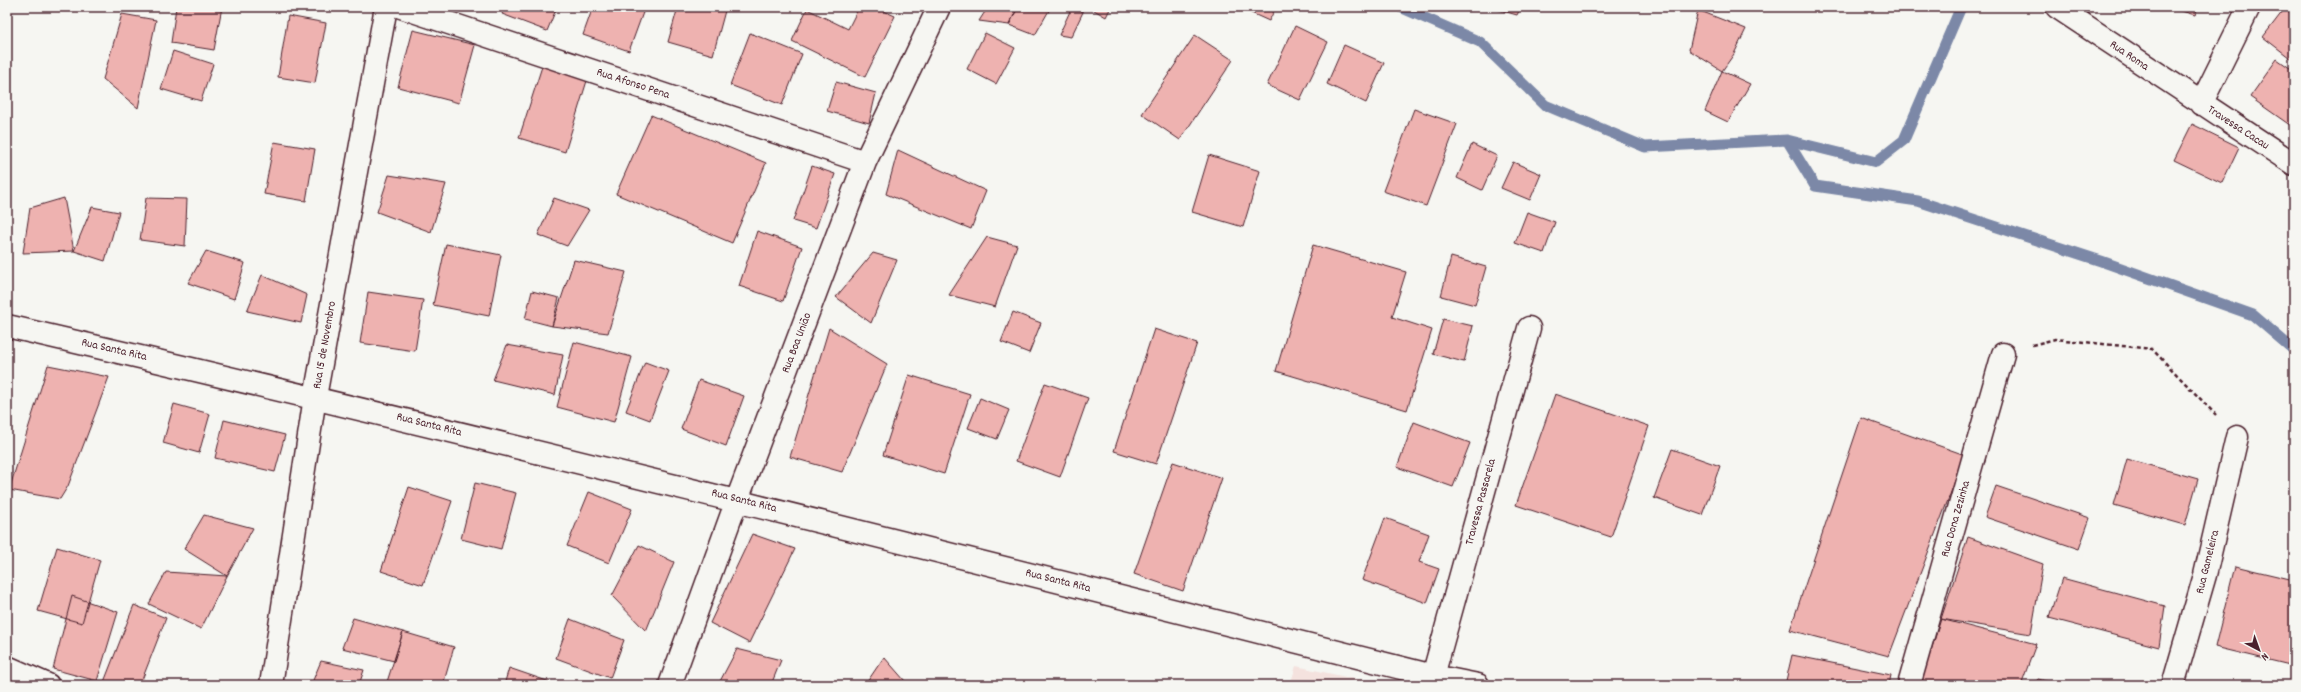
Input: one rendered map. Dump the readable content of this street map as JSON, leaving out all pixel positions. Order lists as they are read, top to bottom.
{
  "streets": {
    "street": [
      "Rua Roma",
      "Rua Afonso Pena",
      "Travessa Cacau",
      "Rua Boa União",
      "Rua 15 de Novembro",
      "Rua Santa Rita",
      "Travessa Passarela",
      "Rua Dona Zezinha",
      "Rua Gameleira"
    ]
  },
  "crossings": [
    ["Rua Roma", "Travessa Cacau"],
    ["Rua Afonso Pena", "Rua Boa União"],
    ["Rua Boa União", "Rua Santa Rita"],
    ["Rua 15 de Novembro", "Rua Santa Rita"],
    ["Rua Santa Rita", "Travessa Passarela"]
  ],
  "north": "bottom right"
}
